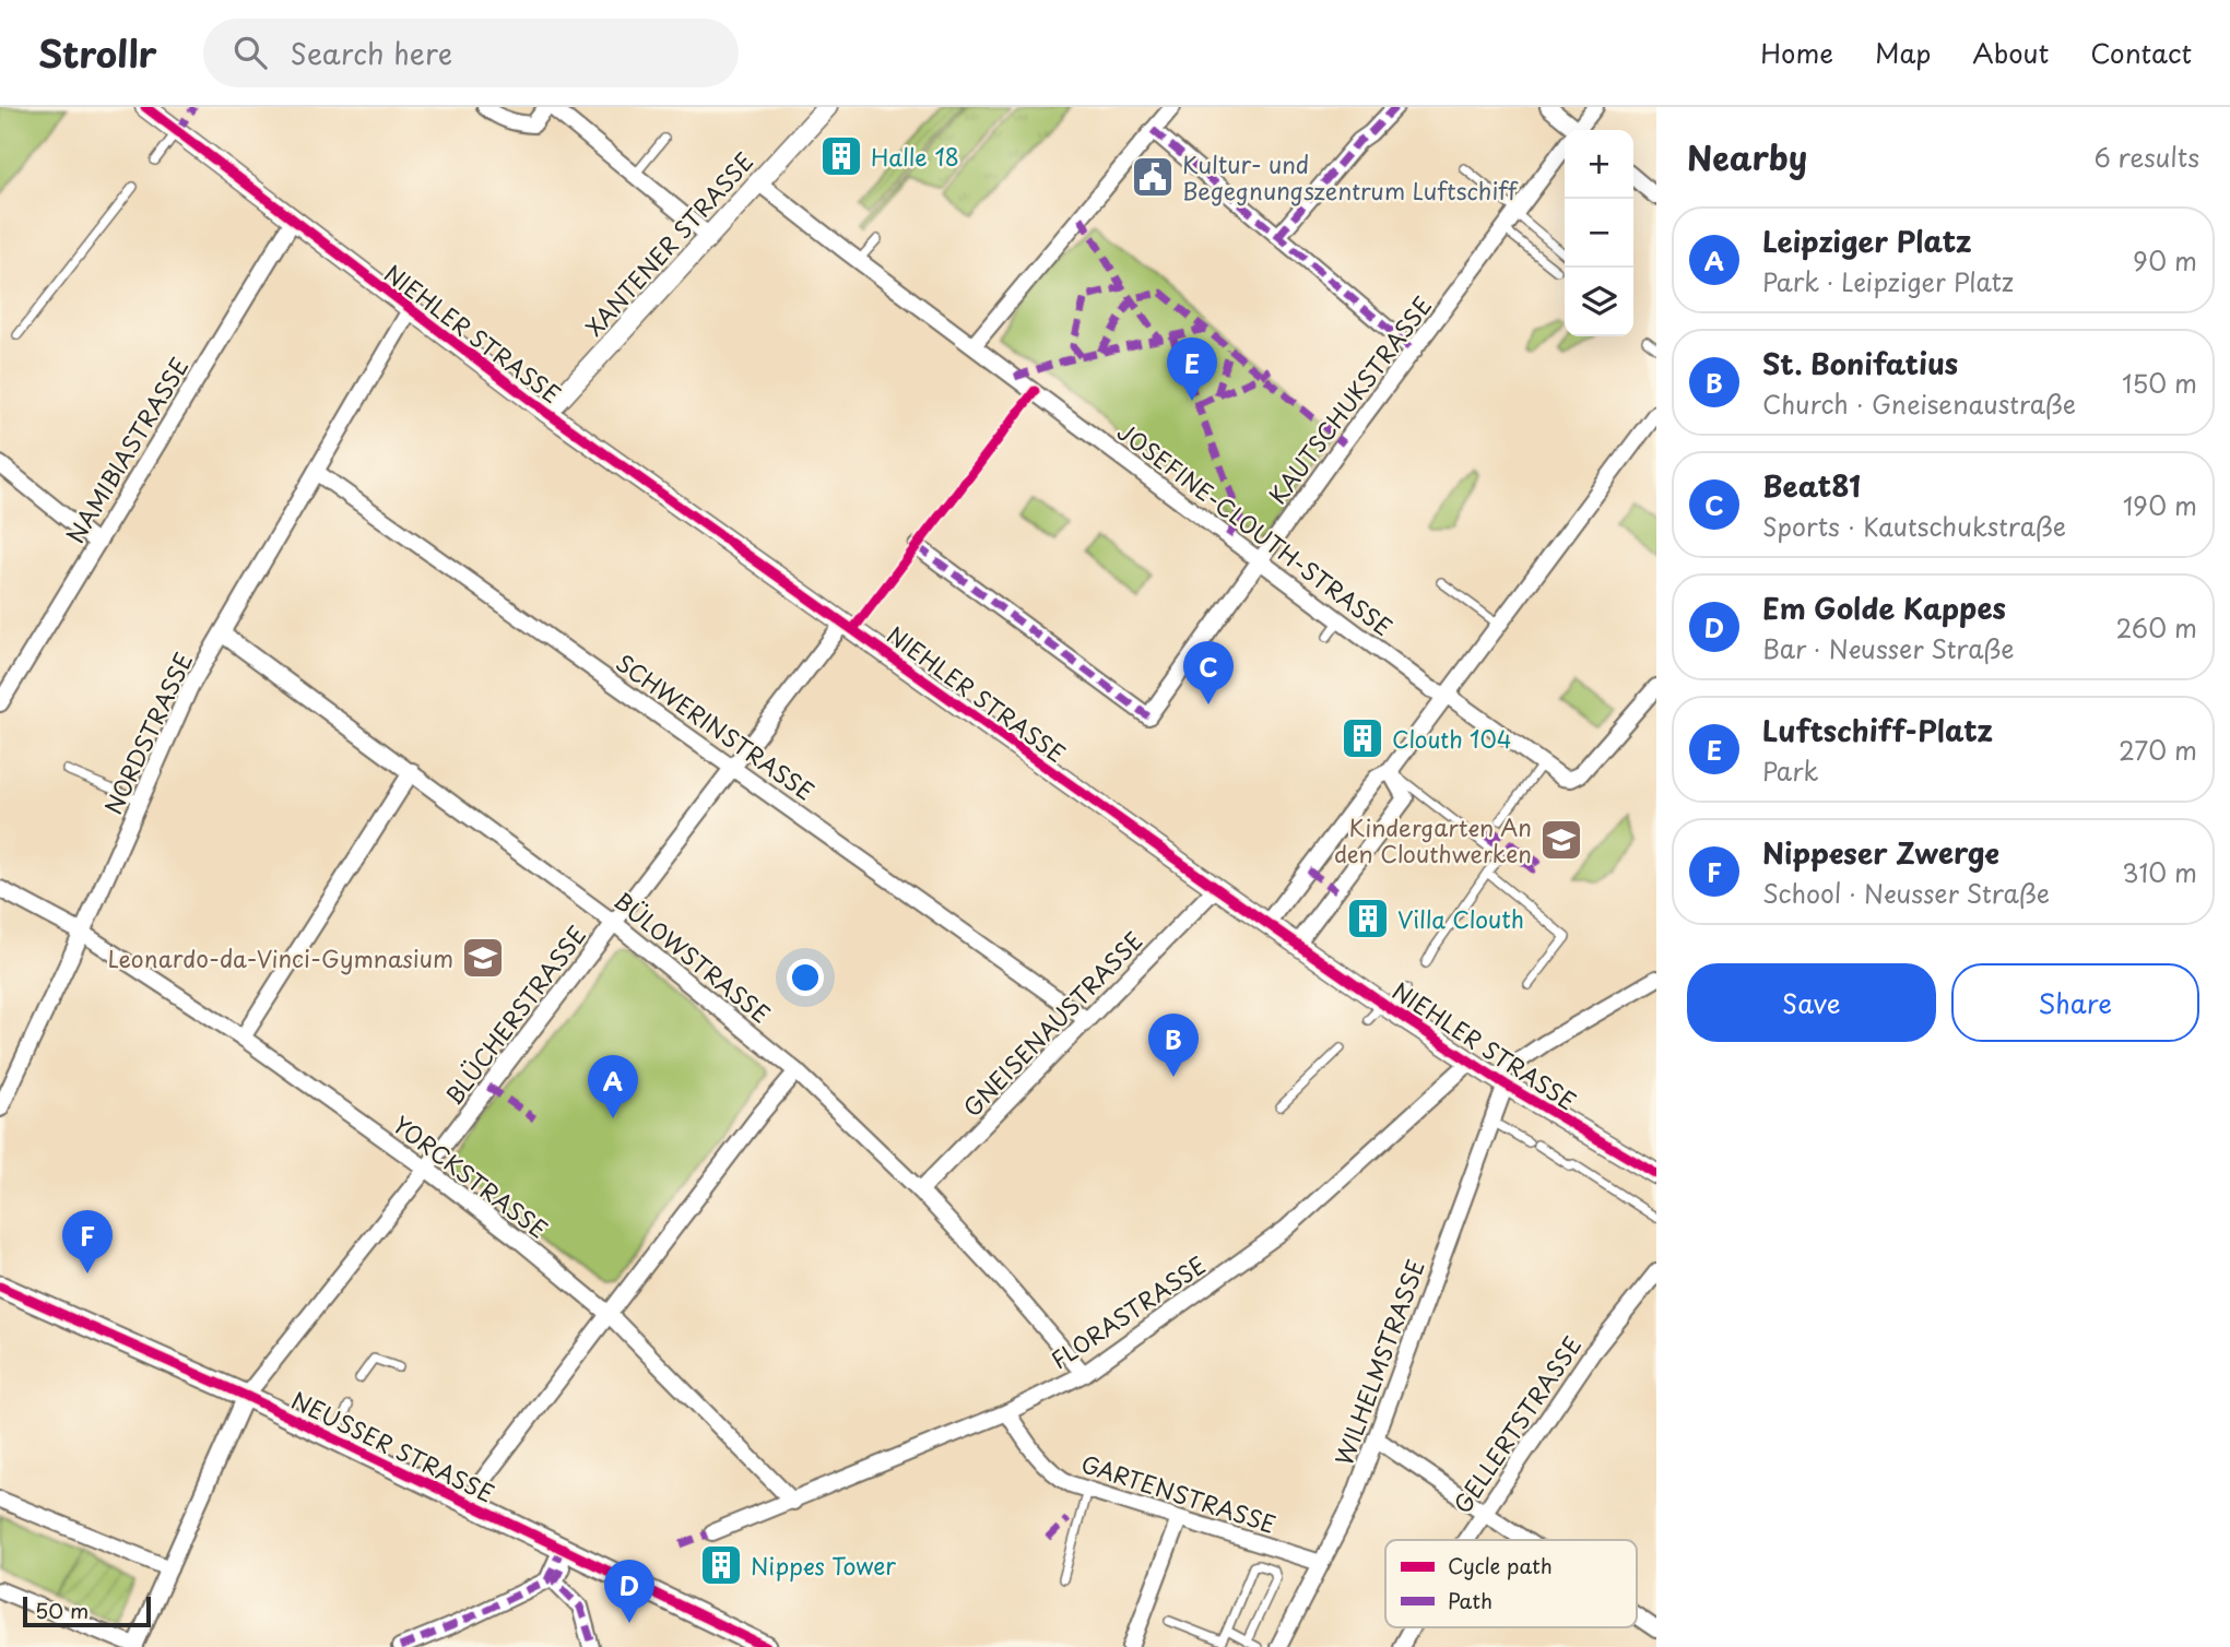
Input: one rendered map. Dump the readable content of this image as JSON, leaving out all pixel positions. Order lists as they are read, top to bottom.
{
  "streets": {
    "main road": ["NEUSSER STRASSE"],
    "street": [
      "XANTENER STRASSE",
      "NIEHLER STRASSE",
      "KAUTSCHUKSTRASSE",
      "NAMIBIASTRASSE",
      "JOSEFINE-CLOUTH-STRASSE",
      "SCHWERINSTRASSE",
      "NORDSTRASSE",
      "BÜLOWSTRASSE",
      "BLÜCHERSTRASSE",
      "GNEISENAUSTRASSE",
      "YORCKSTRASSE",
      "FLORASTRASSE",
      "WILHELMSTRASSE",
      "GELLERTSTRASSE",
      "GARTENSTRASSE"
    ]
  },
  "crossings": [
    ["XANTENER STRASSE", "NIEHLER STRASSE"],
    ["XANTENER STRASSE", "JOSEFINE-CLOUTH-STRASSE"],
    ["NIEHLER STRASSE", "NAMIBIASTRASSE"],
    ["NIEHLER STRASSE", "NORDSTRASSE"],
    ["NIEHLER STRASSE", "BLÜCHERSTRASSE"],
    ["NIEHLER STRASSE", "GNEISENAUSTRASSE"],
    ["NIEHLER STRASSE", "FLORASTRASSE"],
    ["NIEHLER STRASSE", "WILHELMSTRASSE"],
    ["KAUTSCHUKSTRASSE", "JOSEFINE-CLOUTH-STRASSE"],
    ["SCHWERINSTRASSE", "NORDSTRASSE"],
    ["SCHWERINSTRASSE", "BLÜCHERSTRASSE"],
    ["SCHWERINSTRASSE", "GNEISENAUSTRASSE"],
    ["NORDSTRASSE", "BÜLOWSTRASSE"],
    ["NORDSTRASSE", "YORCKSTRASSE"],
    ["BÜLOWSTRASSE", "BLÜCHERSTRASSE"],
    ["BÜLOWSTRASSE", "GNEISENAUSTRASSE"],
    ["BÜLOWSTRASSE", "FLORASTRASSE"],
    ["BLÜCHERSTRASSE", "YORCKSTRASSE"],
    ["BLÜCHERSTRASSE", "NEUSSER STRASSE"],
    ["YORCKSTRASSE", "FLORASTRASSE"],
    ["FLORASTRASSE", "GARTENSTRASSE"],
    ["WILHELMSTRASSE", "GARTENSTRASSE"]
  ],
  "places": {
    "building": [
      "Halle 18",
      "Clouth 104",
      "Villa Clouth",
      "Nippes Tower"
    ],
    "public building": ["Kultur- und Begegnungszentrum Luftschiff"],
    "school or university": ["Kindergarten An den Clouthwerken", "Leonardo-da-Vinci-Gymnasium"]
  },
  "legend": ["Cycle path", "Path"],
  "scale_bar": "50 m",
  "page": {
    "header": "Strollr",
    "search": "Search here",
    "nav": [
      "Home",
      "Map",
      "About",
      "Contact"
    ],
    "heading": ["Nearby", "6 results"],
    "map_buttons": ["+", "−"],
    "list": [
      {
        "mark": "A",
        "name": "Leipziger Platz",
        "note": "Park · Leipziger Platz",
        "value": "90 m"
      },
      {
        "mark": "B",
        "name": "St. Bonifatius",
        "note": "Church · Gneisenaustraße",
        "value": "150 m"
      },
      {
        "mark": "C",
        "name": "Beat81",
        "note": "Sports · Kautschukstraße",
        "value": "190 m"
      },
      {
        "mark": "D",
        "name": "Em Golde Kappes",
        "note": "Bar · Neusser Straße",
        "value": "260 m"
      },
      {
        "mark": "E",
        "name": "Luftschiff-Platz",
        "note": "Park",
        "value": "270 m"
      },
      {
        "mark": "F",
        "name": "Nippeser Zwerge",
        "note": "School · Neusser Straße",
        "value": "310 m"
      }
    ],
    "pins": [
      "E",
      "C",
      "B",
      "A",
      "F",
      "D"
    ],
    "buttons": ["Save", "Share"],
    "scale": "50 m"
  }
}
